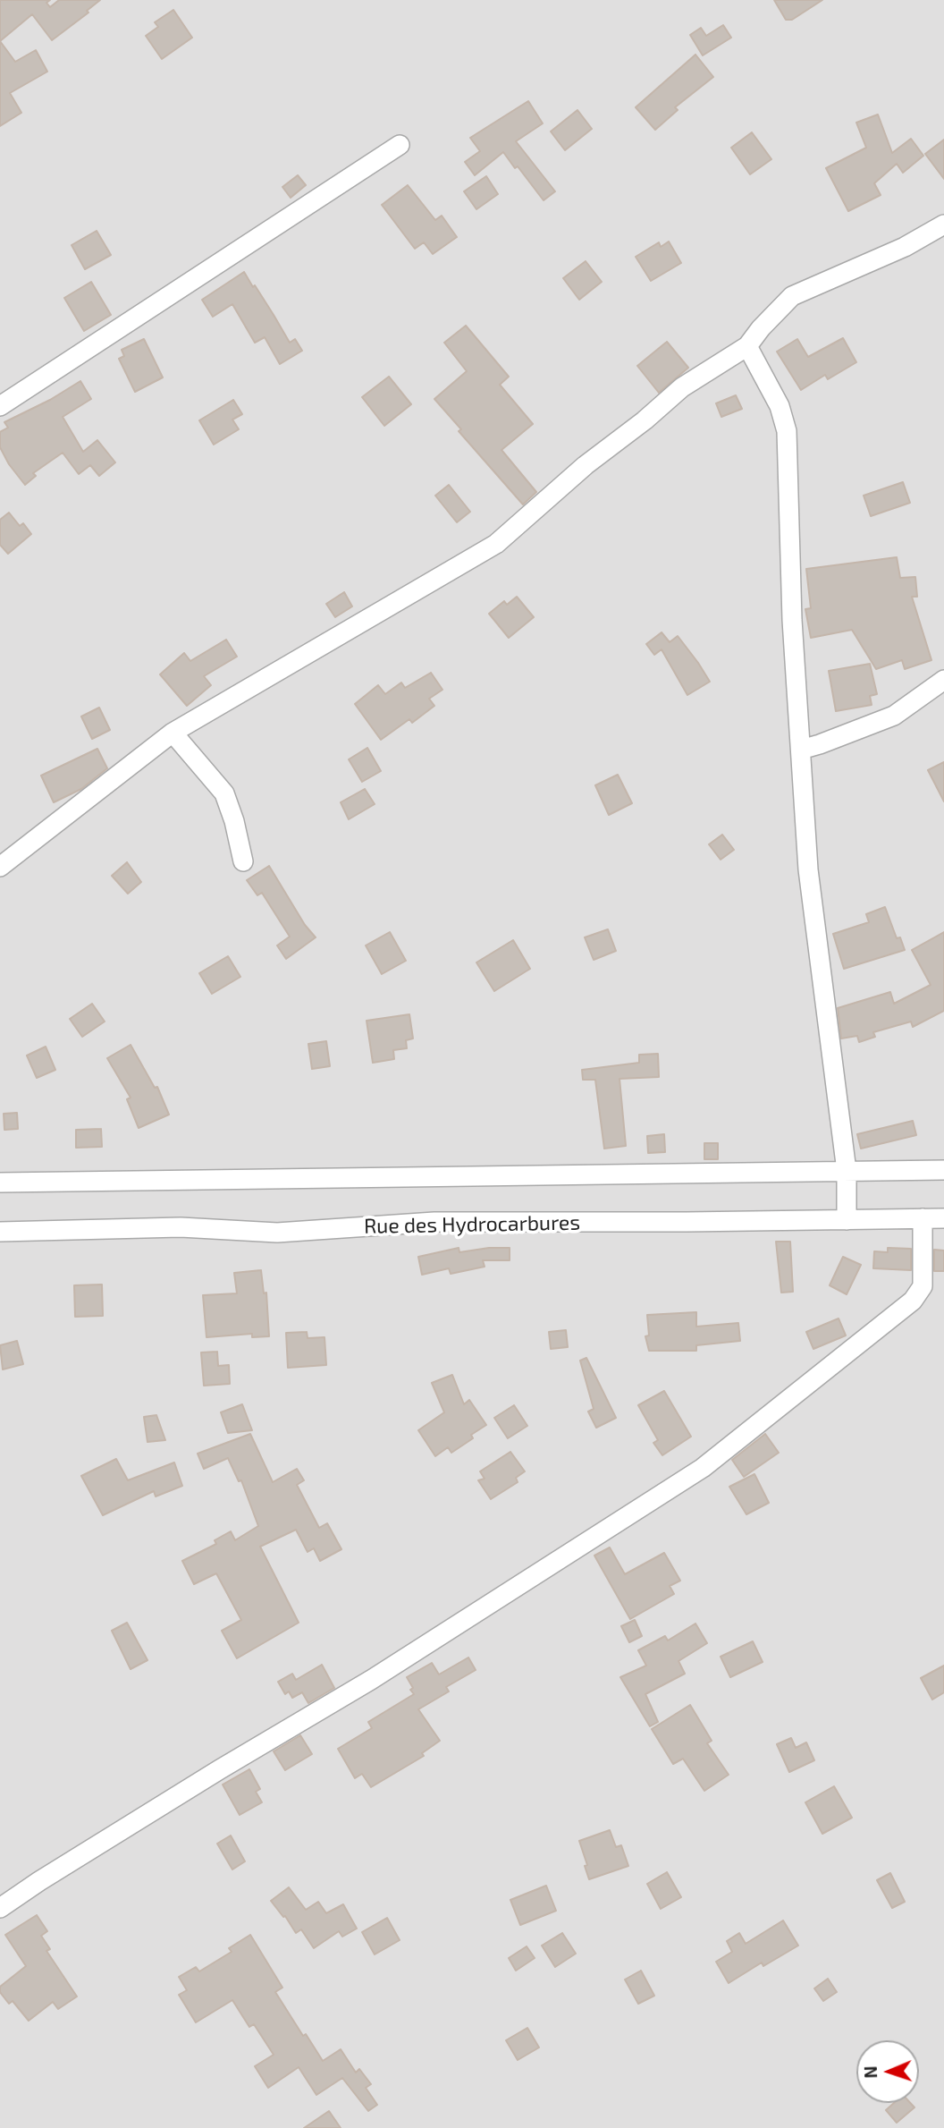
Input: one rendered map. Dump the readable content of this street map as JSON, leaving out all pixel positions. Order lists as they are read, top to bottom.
{
  "streets": {
    "street": ["Rue des Hydrocarbures"]
  },
  "north": "left"
}
